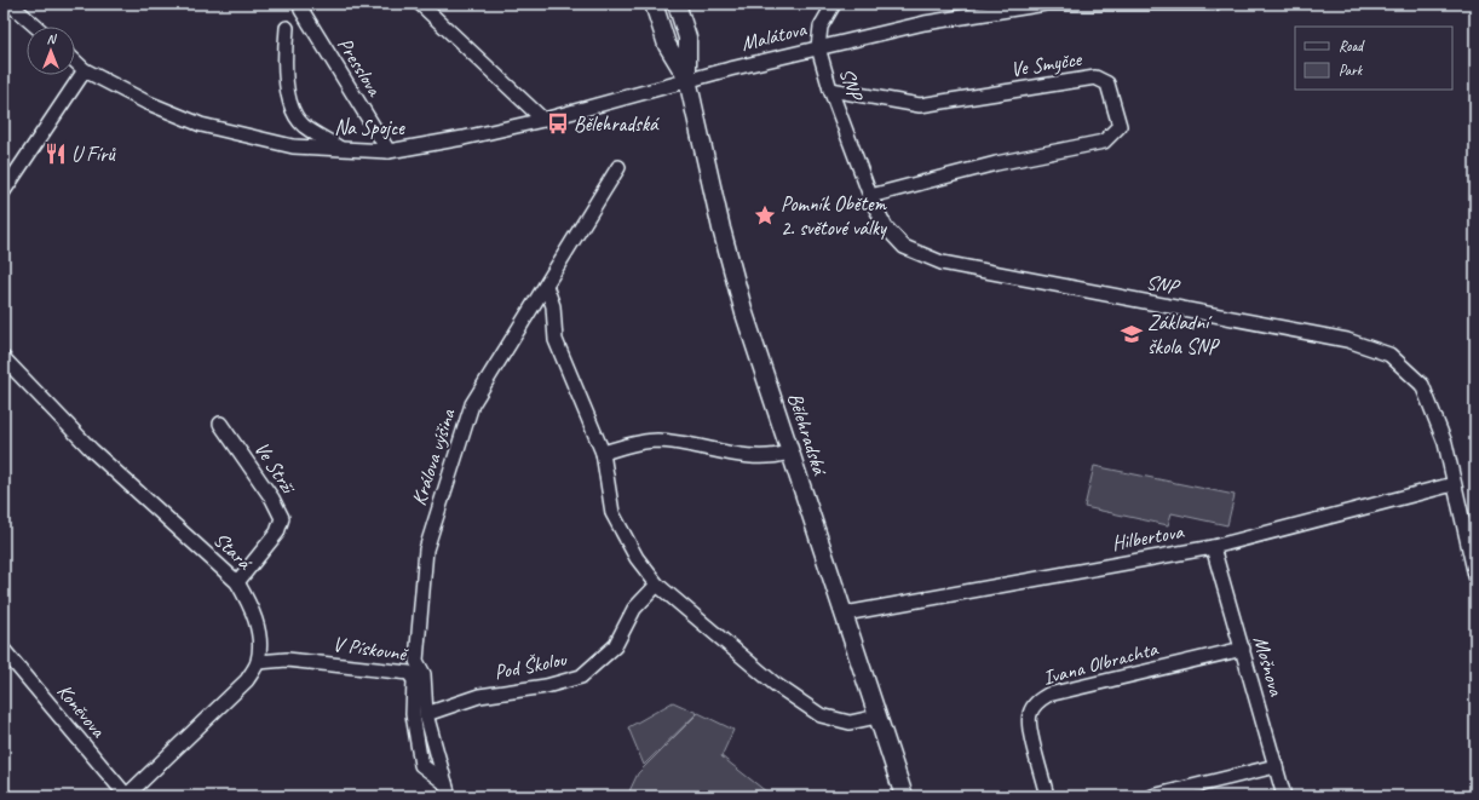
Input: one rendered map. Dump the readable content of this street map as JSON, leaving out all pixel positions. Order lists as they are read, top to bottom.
{
  "streets": {
    "street": [
      "Malátova",
      "Ve Smyčce",
      "Presslova",
      "SNP",
      "Na Spojce",
      "Bělehradská",
      "Králova výšina",
      "Ve Strži",
      "Hilbertova",
      "Stará",
      "V Pískovně",
      "Ivana Olbrachta",
      "Pod Školou",
      "Mošnova",
      "Koněvova"
    ]
  },
  "crossings": [
    ["Malátova", "SNP"],
    ["Malátova", "Na Spojce"],
    ["Malátova", "Bělehradská"],
    ["Ve Smyčce", "SNP"],
    ["Presslova", "Na Spojce"],
    ["SNP", "Hilbertova"],
    ["Na Spojce", "Bělehradská"],
    ["Bělehradská", "Hilbertova"],
    ["Králova výšina", "V Pískovně"],
    ["Králova výšina", "Pod Školou"],
    ["Ve Strži", "Stará"],
    ["Hilbertova", "Mošnova"],
    ["Stará", "V Pískovně"],
    ["Ivana Olbrachta", "Mošnova"]
  ],
  "places": {
    "bus stop": ["Bělehradská"],
    "restaurant": ["U Fírů"],
    "place": ["Pomník Obětem 2. světové války"],
    "school or university": ["Základní škola SNP"]
  },
  "legend": ["Road", "Park"],
  "north": "top"
}
